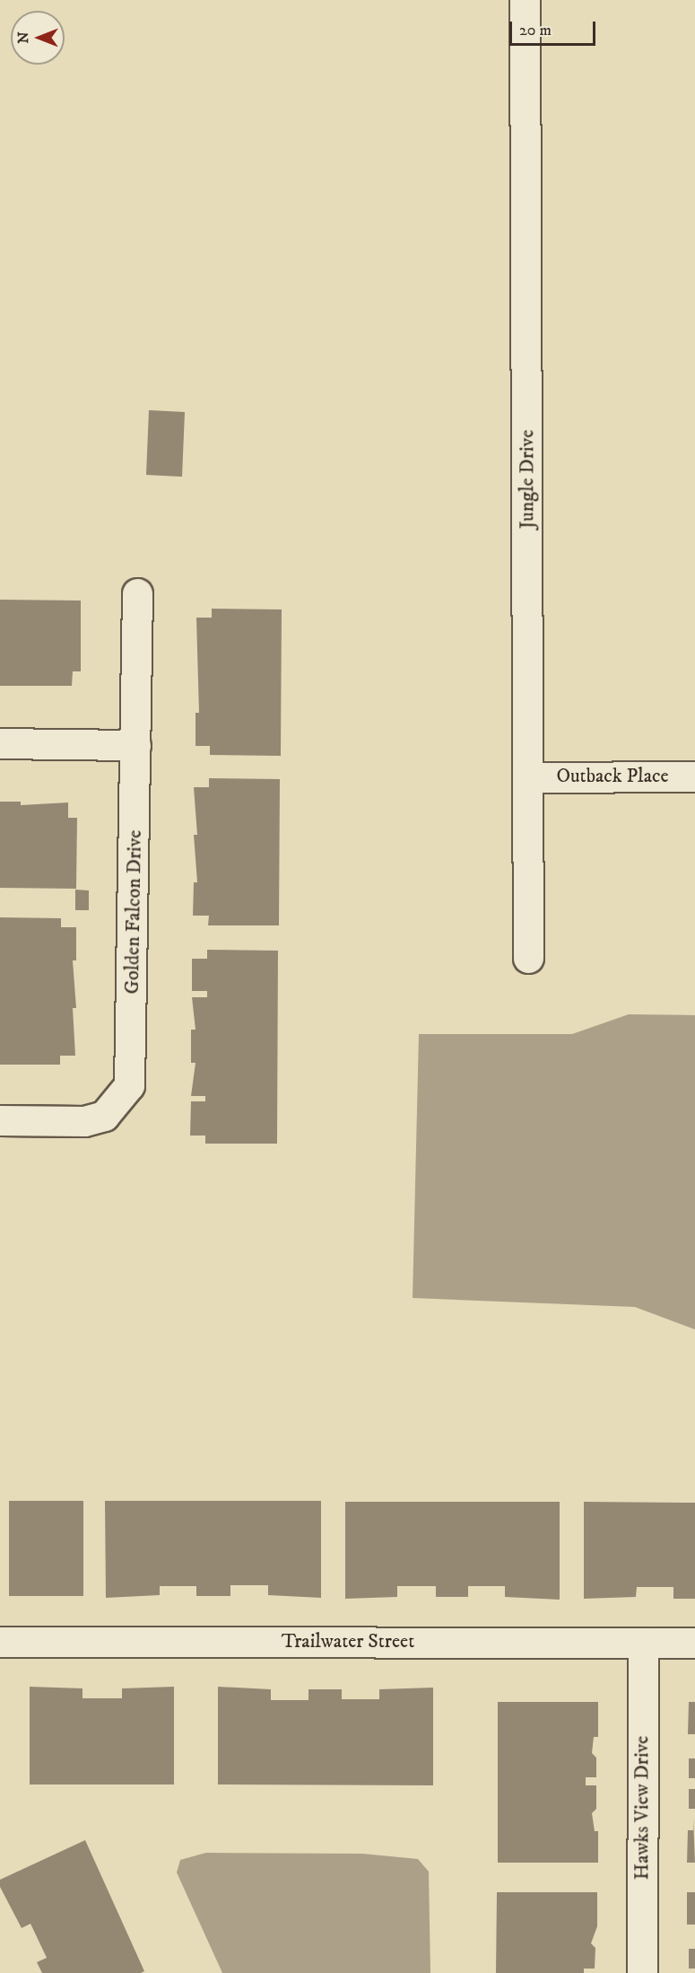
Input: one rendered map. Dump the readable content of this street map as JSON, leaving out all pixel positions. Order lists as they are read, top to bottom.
{
  "streets": {
    "street": [
      "Jungle Drive",
      "Outback Place",
      "Golden Falcon Drive",
      "Trailwater Street",
      "Hawks View Drive"
    ]
  },
  "crossings": [
    ["Jungle Drive", "Outback Place"],
    ["Trailwater Street", "Hawks View Drive"]
  ],
  "scale_bar": "20 m",
  "north": "left"
}
